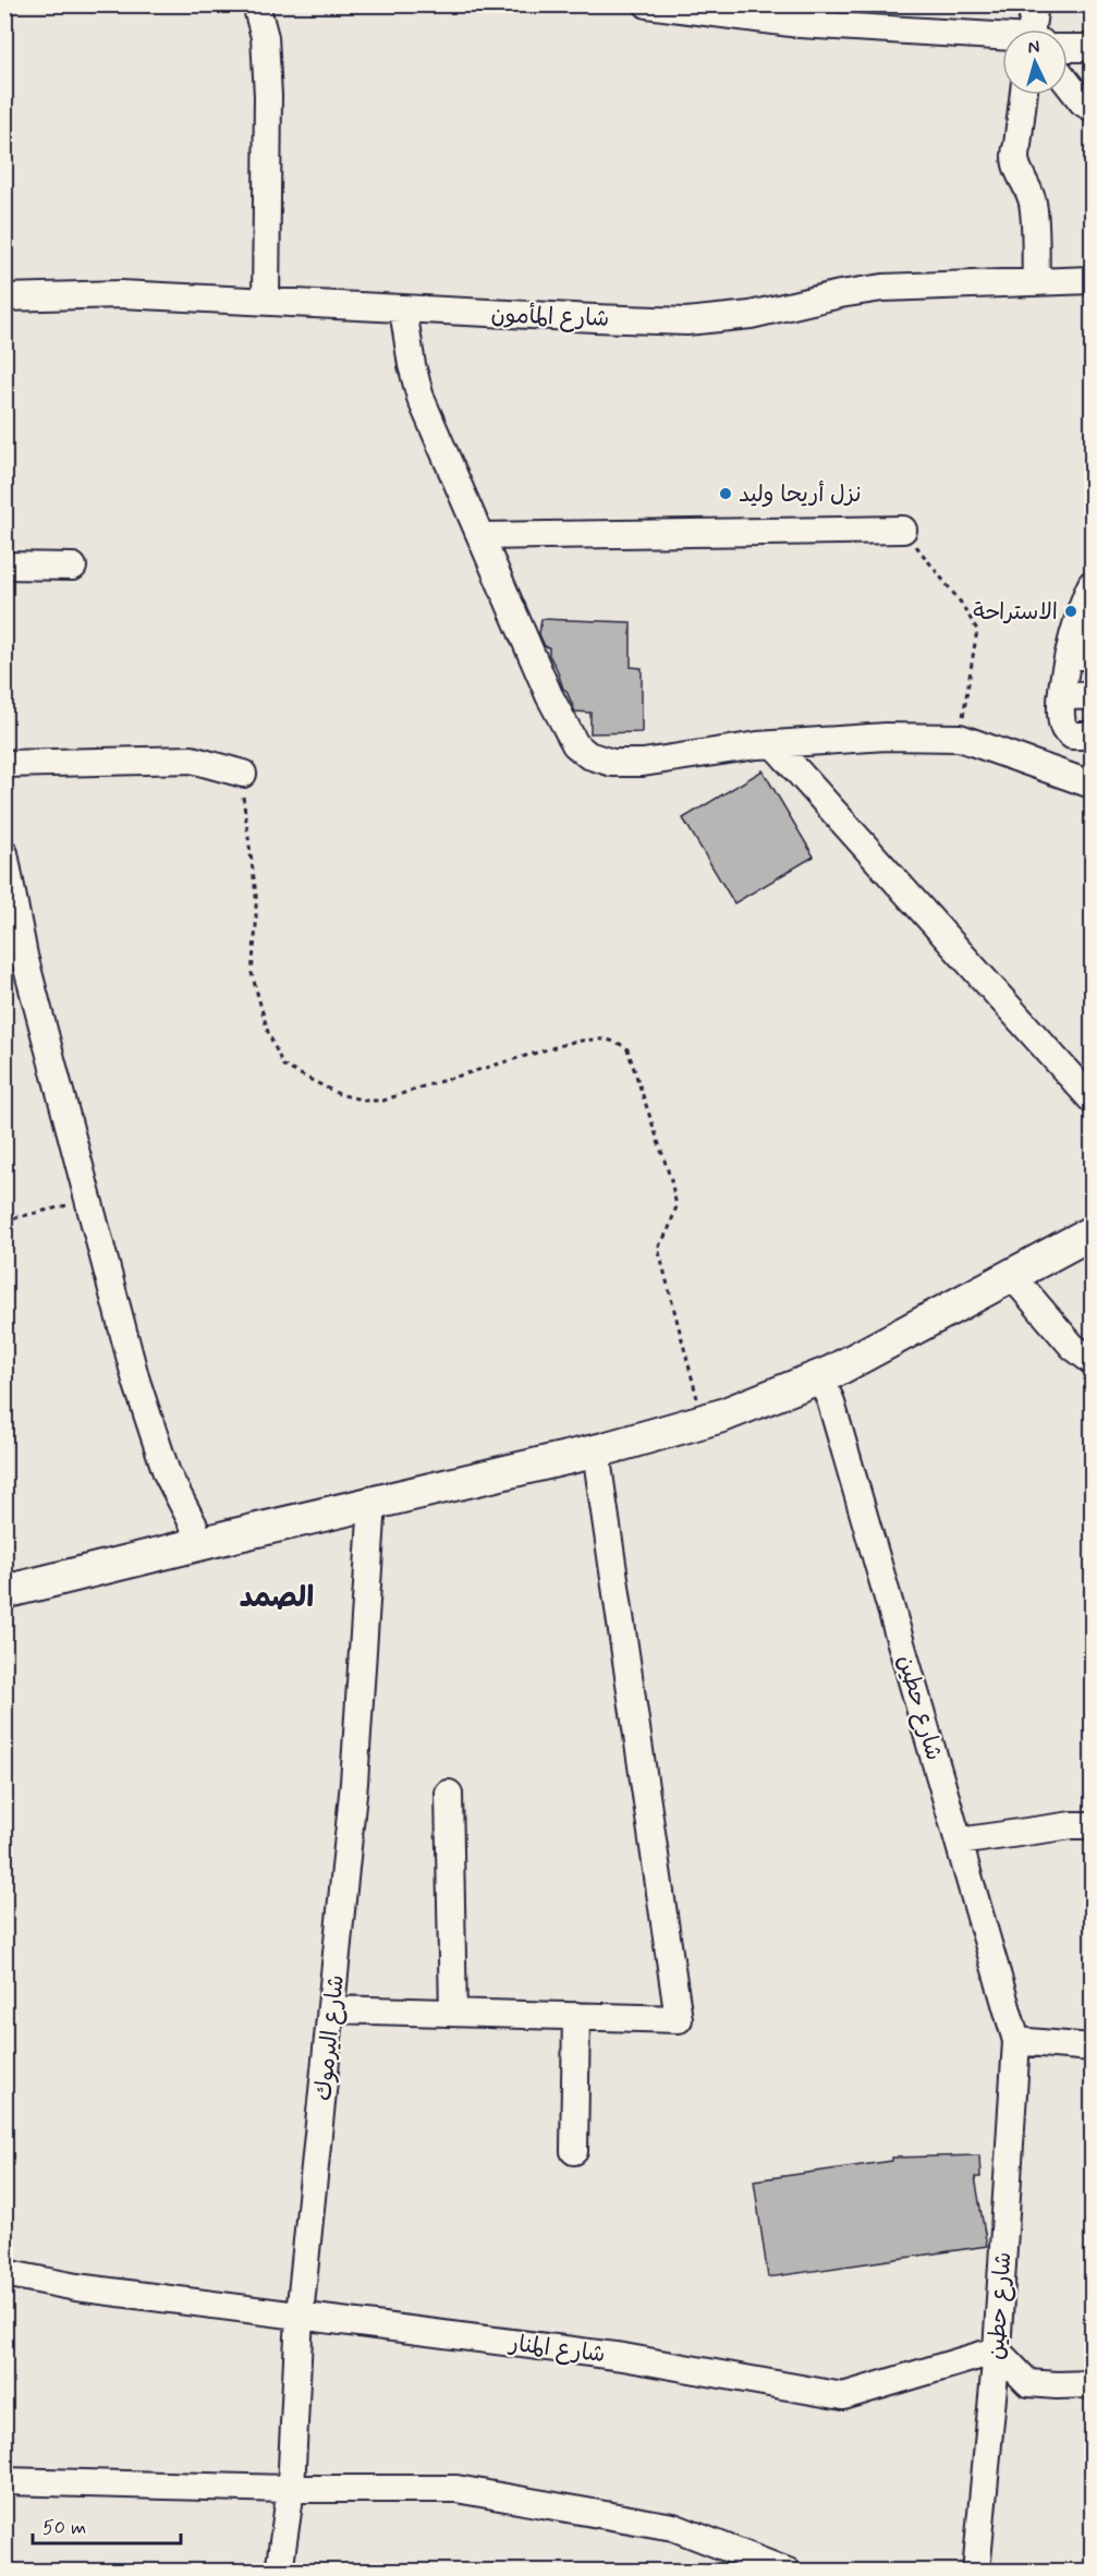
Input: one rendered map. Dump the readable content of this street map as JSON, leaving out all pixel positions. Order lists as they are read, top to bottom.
{
  "streets": {
    "street": [
      "شارع المأمون",
      "شارع حطين",
      "شارع اليرموك",
      "شارع المنار"
    ]
  },
  "crossings": [
    ["شارع حطين", "شارع المنار"],
    ["شارع اليرموك", "شارع المنار"]
  ],
  "districts": ["الصمد"],
  "places": ["نزل أريحا وليد", "الاستراحة"],
  "scale_bar": "50 m",
  "north": "top"
}
